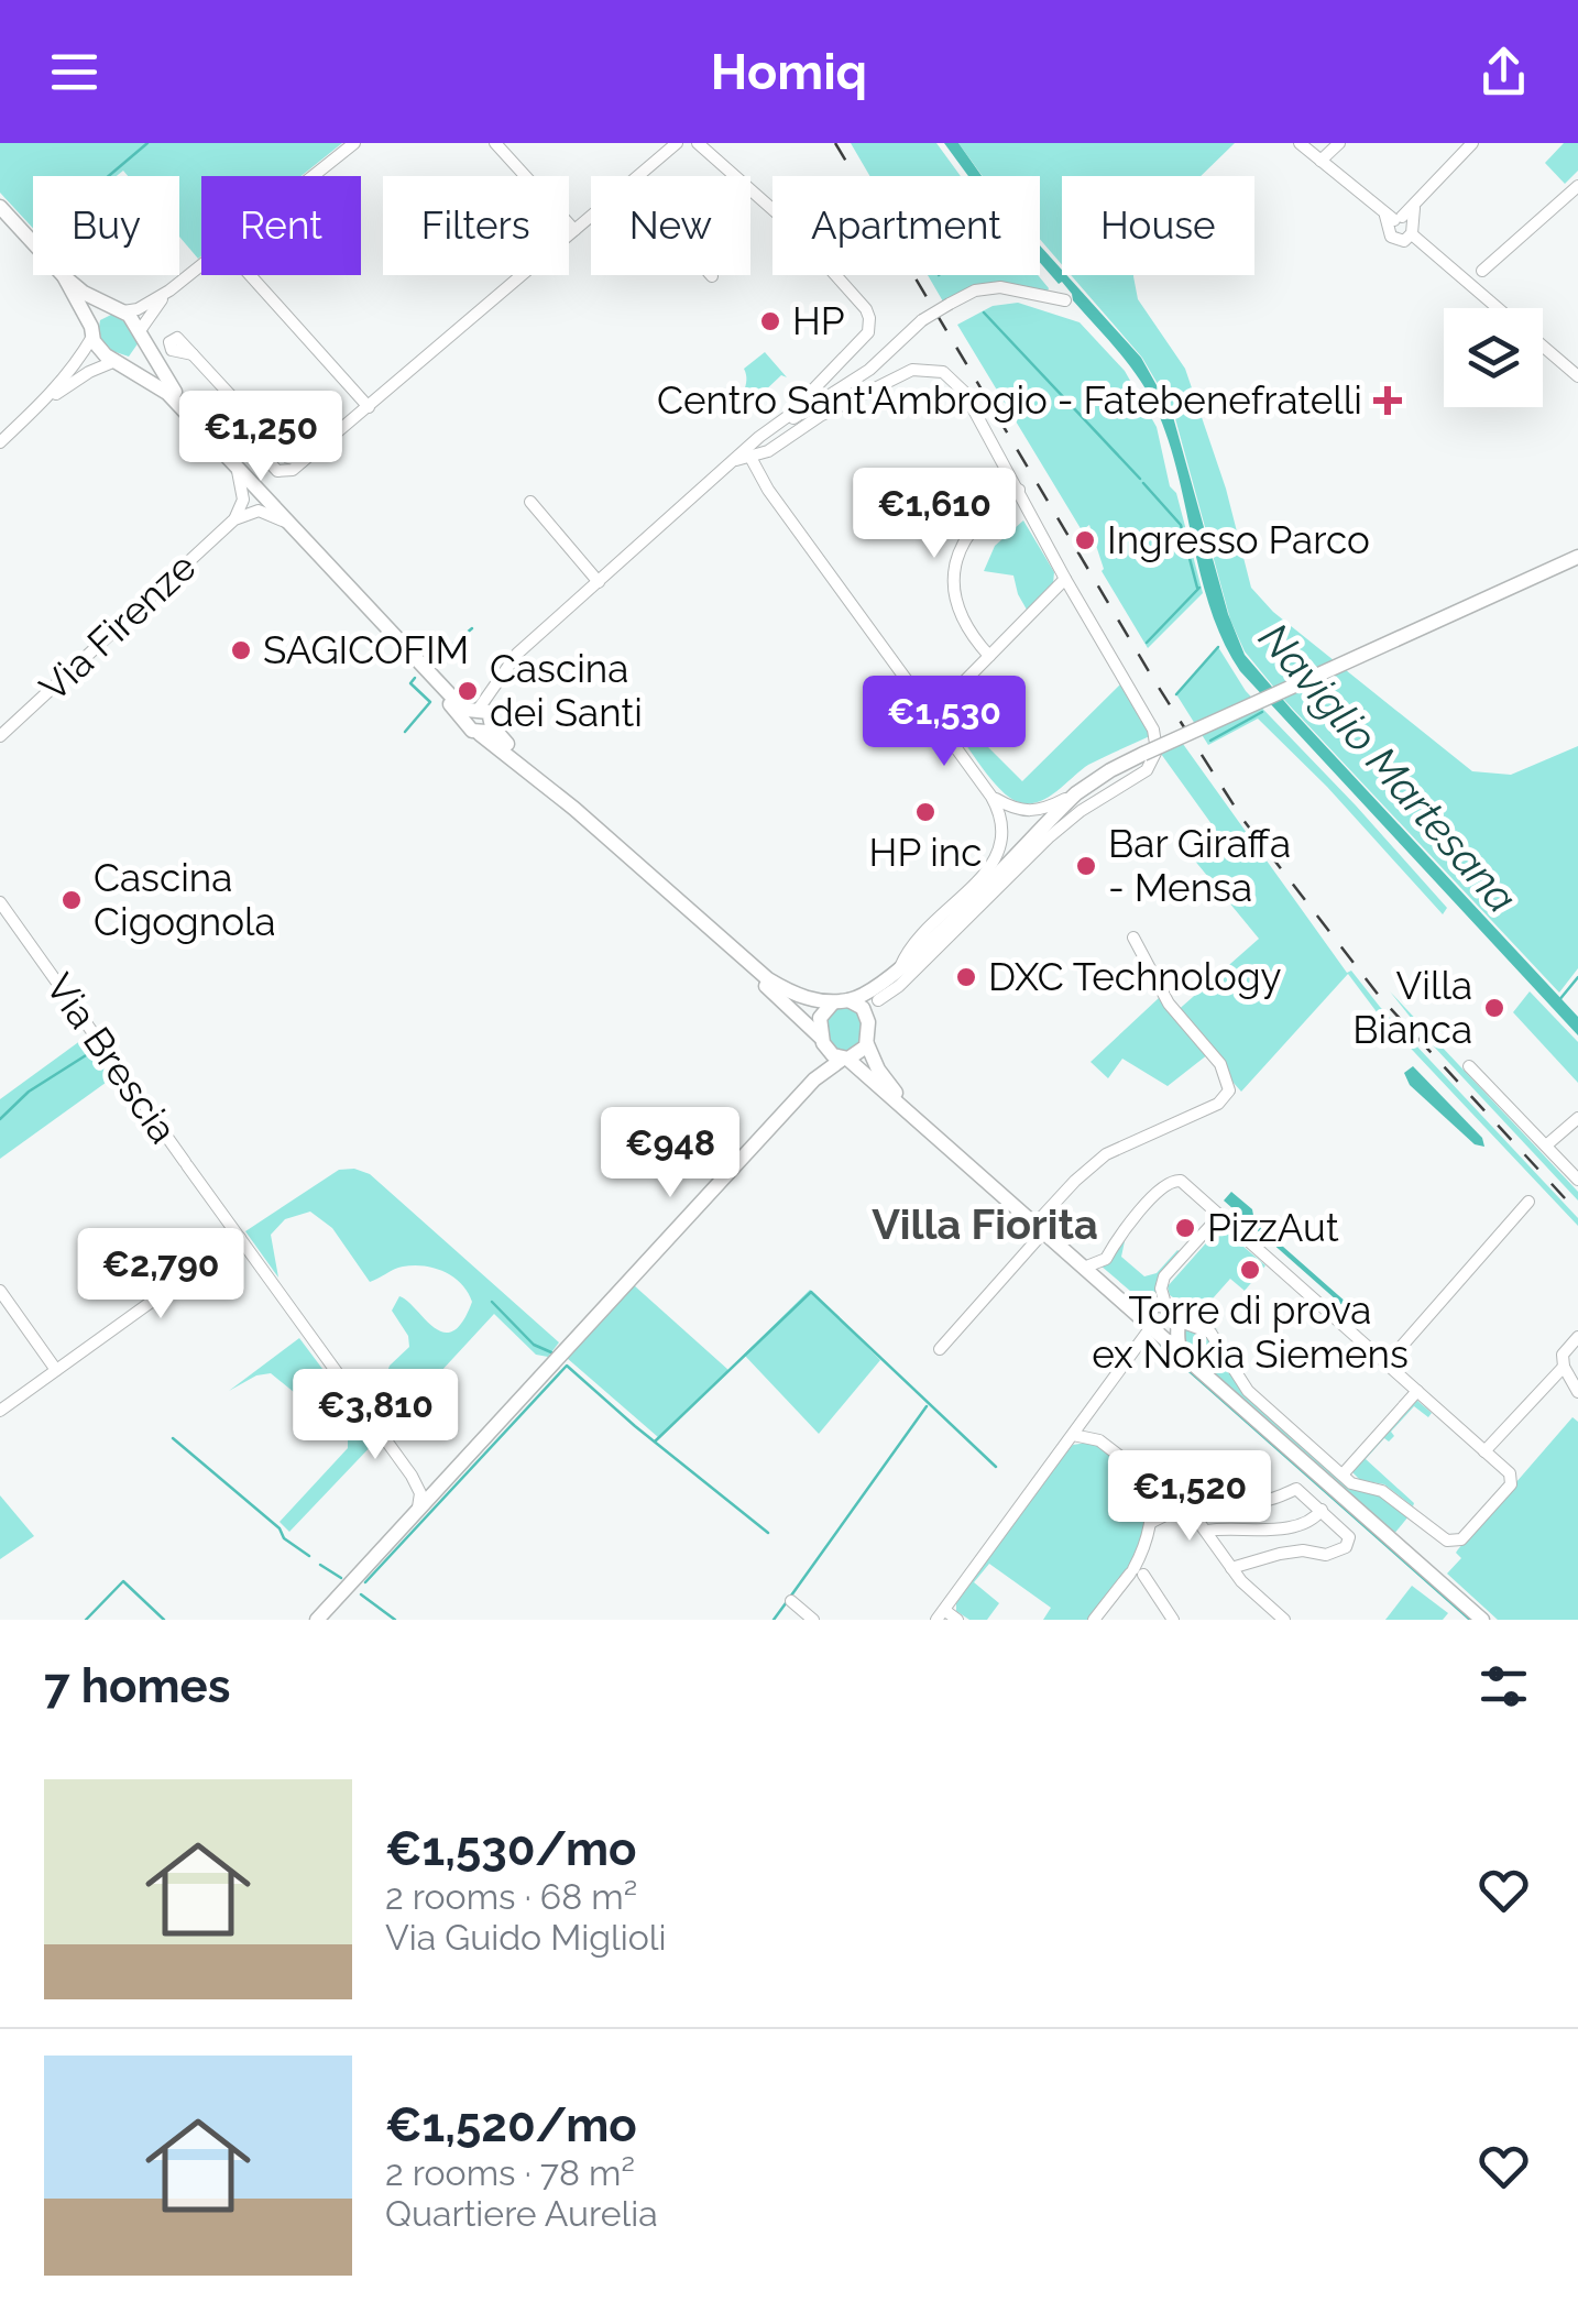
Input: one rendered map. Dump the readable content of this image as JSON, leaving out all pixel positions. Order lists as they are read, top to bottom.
{
  "streets": {
    "street": ["Via Firenze", "Via Brescia"]
  },
  "districts": ["Villa Fiorita"],
  "water": ["Naviglio Martesana"],
  "places": {
    "other": [
      "HP",
      "Ingresso Parco",
      "SAGICOFIM",
      "Cascina dei Santi",
      "HP inc",
      "Bar Giraffa - Mensa",
      "Cascina Cigognola",
      "DXC Technology",
      "Villa Bianca",
      "PizzAut",
      "Torre di prova ex Nokia Siemens"
    ],
    "health": ["Centro Sant'Ambrogio - Fatebenefratelli"]
  },
  "page": {
    "header": "Homiq",
    "chip": [
      "Buy",
      "Rent",
      "Filters",
      "New",
      "Apartment",
      "House"
    ],
    "price": [
      "€1,250",
      "€1,610",
      "€1,530",
      "€948",
      "€2,790",
      "€3,810",
      "€1,520"
    ],
    "heading": "7 homes",
    "list": [
      {
        "name": "€1,530/mo",
        "note": "2 rooms · 68 m² · Via Guido Miglioli"
      },
      {
        "name": "€1,520/mo",
        "note": "2 rooms · 78 m² · Quartiere Aurelia"
      }
    ]
  }
}
